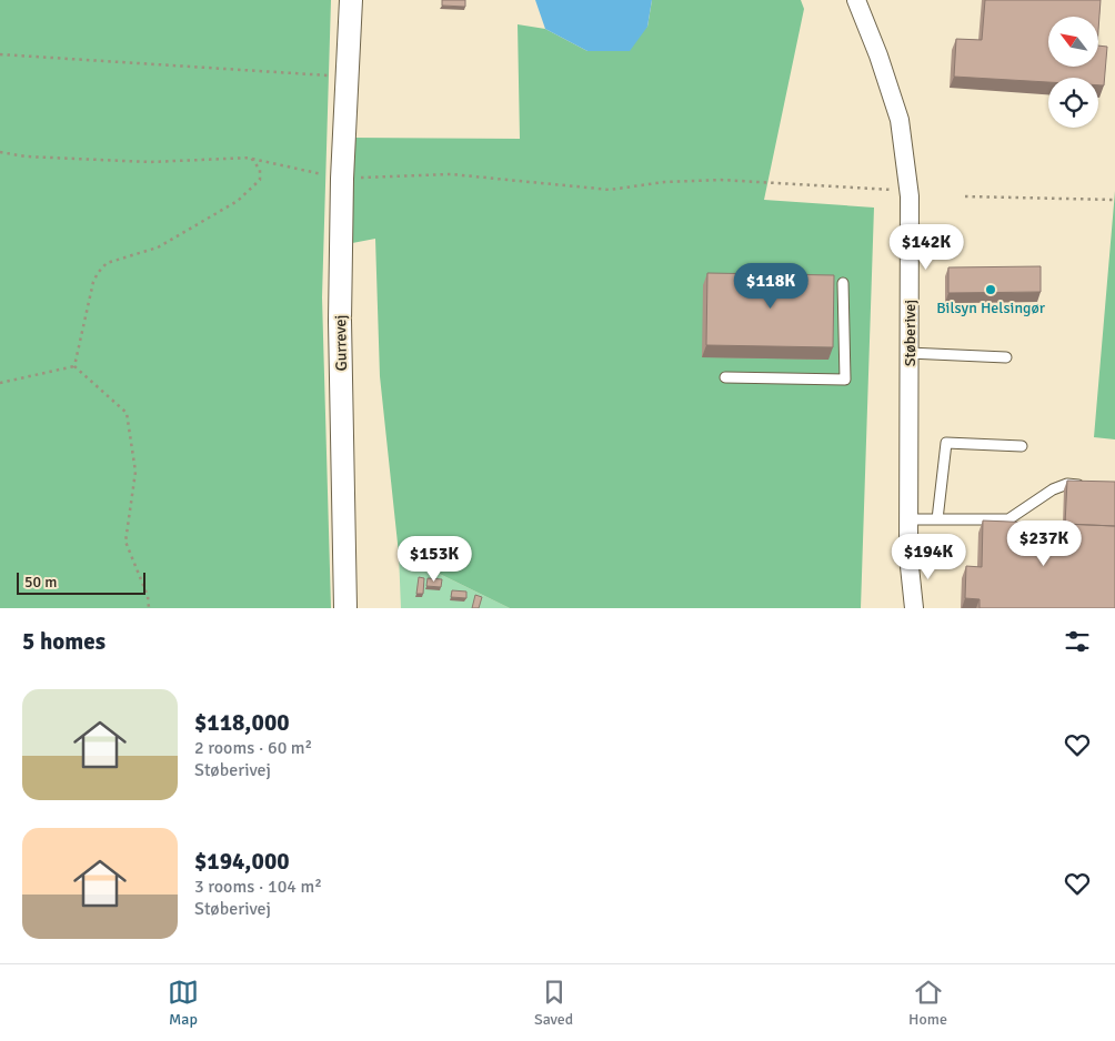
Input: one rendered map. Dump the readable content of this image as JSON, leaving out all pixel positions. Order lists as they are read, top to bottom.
{
  "streets": {
    "street": ["Støberivej", "Gurrevej"]
  },
  "places": ["Bilsyn Helsingør"],
  "scale_bar": "50 m",
  "north": "top left",
  "page": {
    "price": [
      "$142K",
      "$118K",
      "$237K",
      "$194K",
      "$153K"
    ],
    "scale": "50 m",
    "heading": "5 homes",
    "list": [
      {
        "name": "$118,000",
        "note": "2 rooms · 60 m² · Støberivej"
      },
      {
        "name": "$194,000",
        "note": "3 rooms · 104 m² · Støberivej"
      }
    ],
    "tabs": ["Map", "Saved", "Home"]
  }
}
